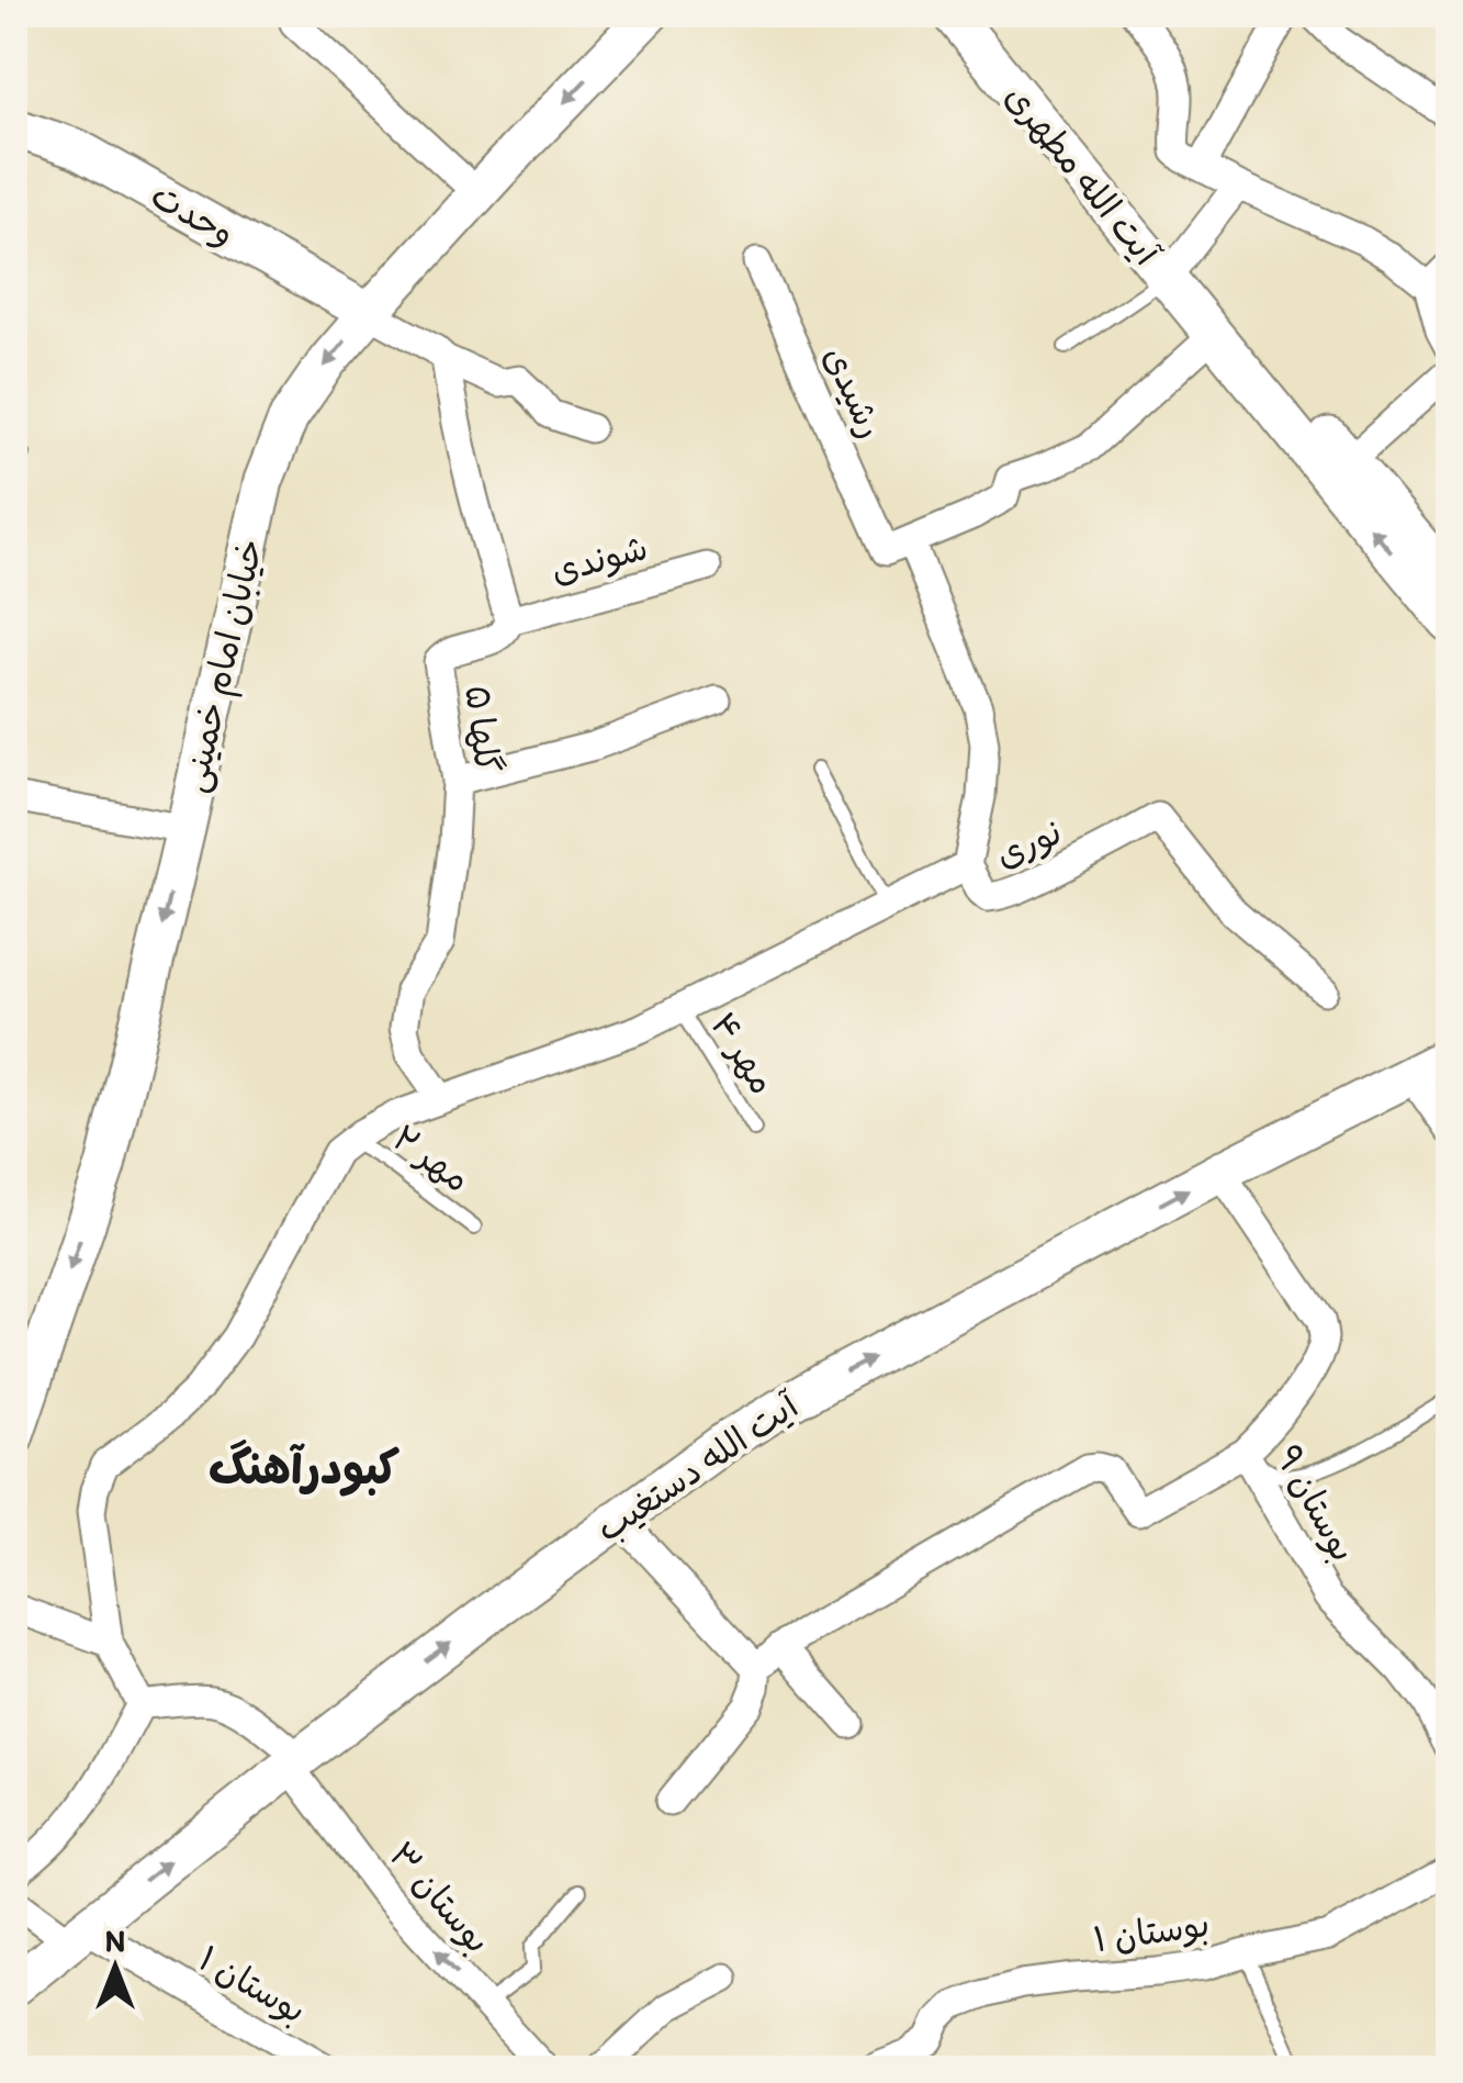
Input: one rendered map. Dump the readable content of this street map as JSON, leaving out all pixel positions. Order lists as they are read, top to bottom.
{
  "streets": {
    "main road": [
      "آیت الله مطهری",
      "وحدت",
      "خیابان امام خمینی",
      "آیت الله دستغیب"
    ],
    "street": [
      "رشیدی",
      "شوندی",
      "گلها ۵",
      "نوری",
      "بوستان ۹",
      "بوستان ۳",
      "بوستان ۱"
    ],
    "lane": ["مهر ۴", "مهر ۲"]
  },
  "crossings": [
    ["وحدت", "خیابان امام خمینی"],
    ["رشیدی", "نوری"],
    ["شوندی", "گلها ۵"],
    ["آیت الله دستغیب", "بوستان ۹"],
    ["آیت الله دستغیب", "بوستان ۳"],
    ["آیت الله دستغیب", "بوستان ۱"]
  ],
  "one_way": ["خیابان امام خمینی", "آیت الله دستغیب", "بوستان ۳"],
  "districts": ["کبودرآهنگ"],
  "north": "top"
}
